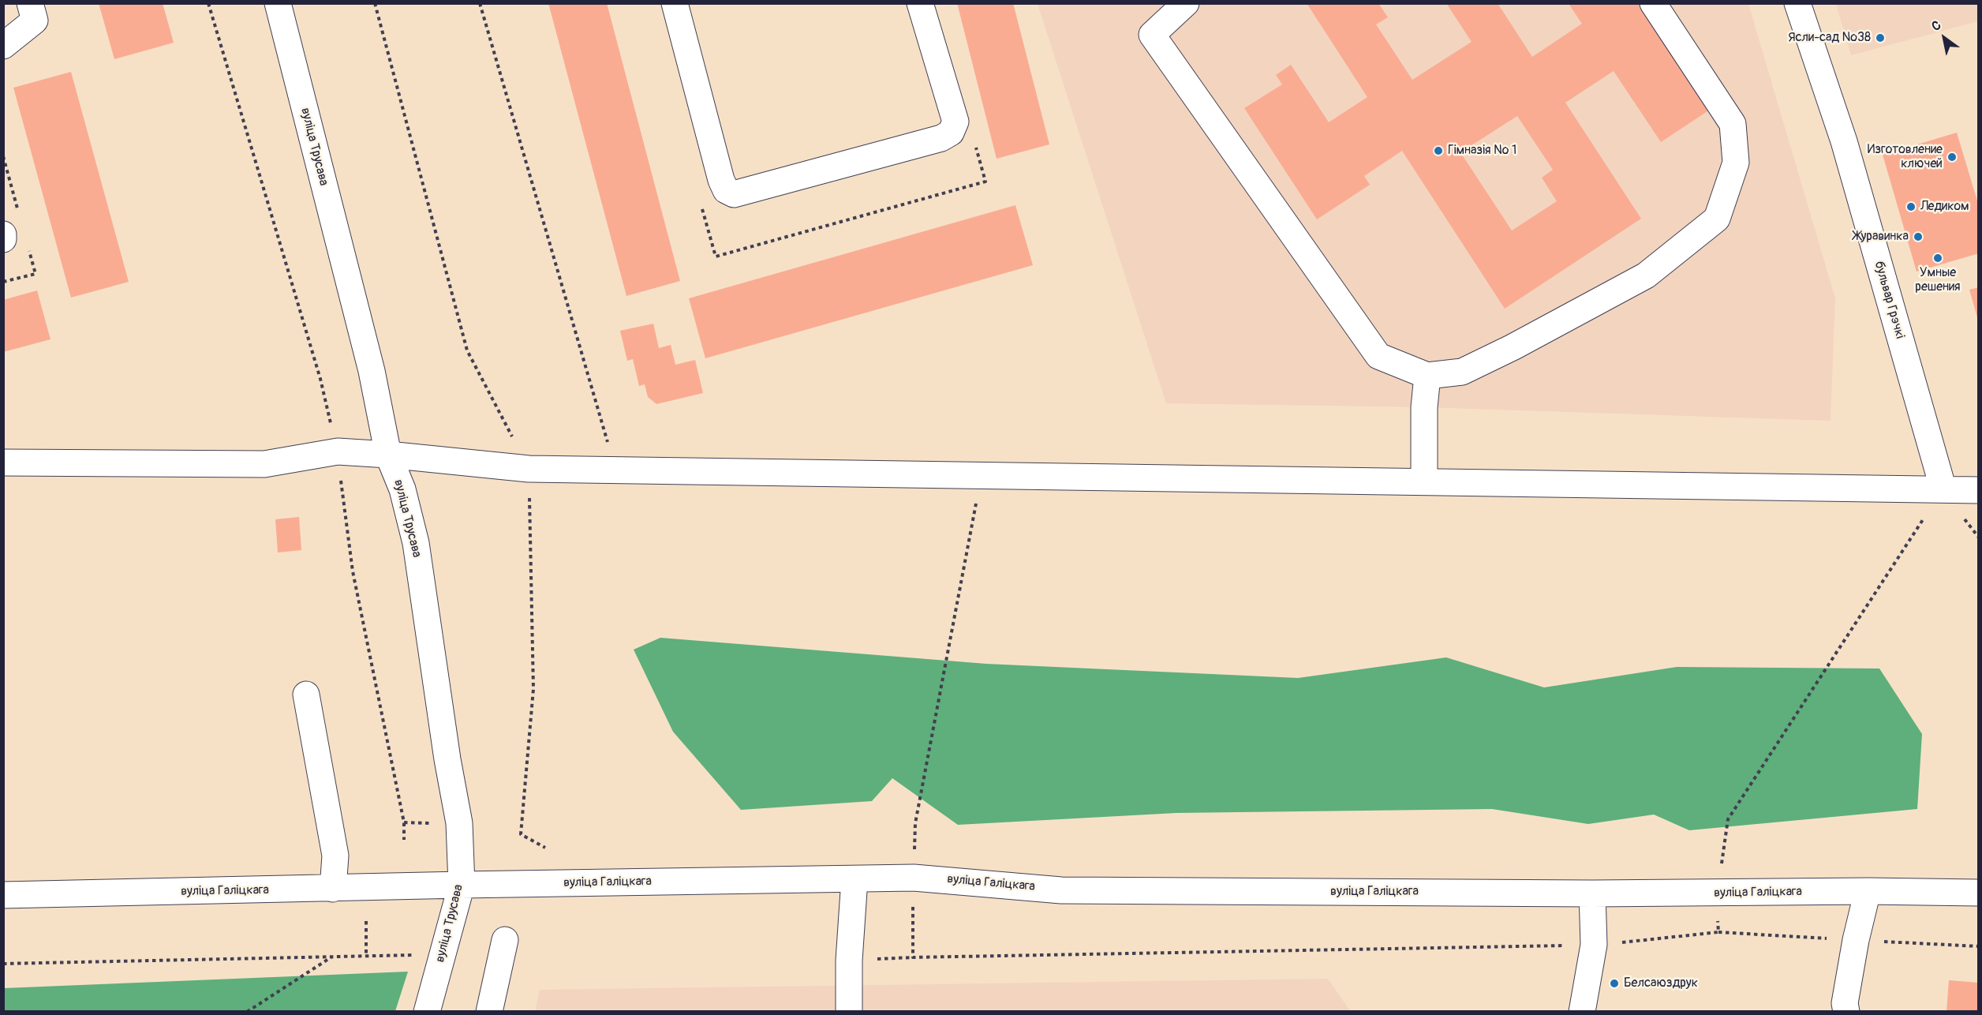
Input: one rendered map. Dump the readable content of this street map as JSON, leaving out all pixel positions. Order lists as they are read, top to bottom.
{
  "streets": {
    "street": ["вуліца Трусава", "бульвар Грэчкі", "вуліца Галіцкага"]
  },
  "crossings": [
    ["вуліца Трусава", "вуліца Галіцкага"]
  ],
  "places": [
    "Ясли-сад №38",
    "Гімназія № 1",
    "Изготовление ключей",
    "Ледиком",
    "Журавинка",
    "Умные решения",
    "Белсаюздрук"
  ],
  "north": "top left"
}
